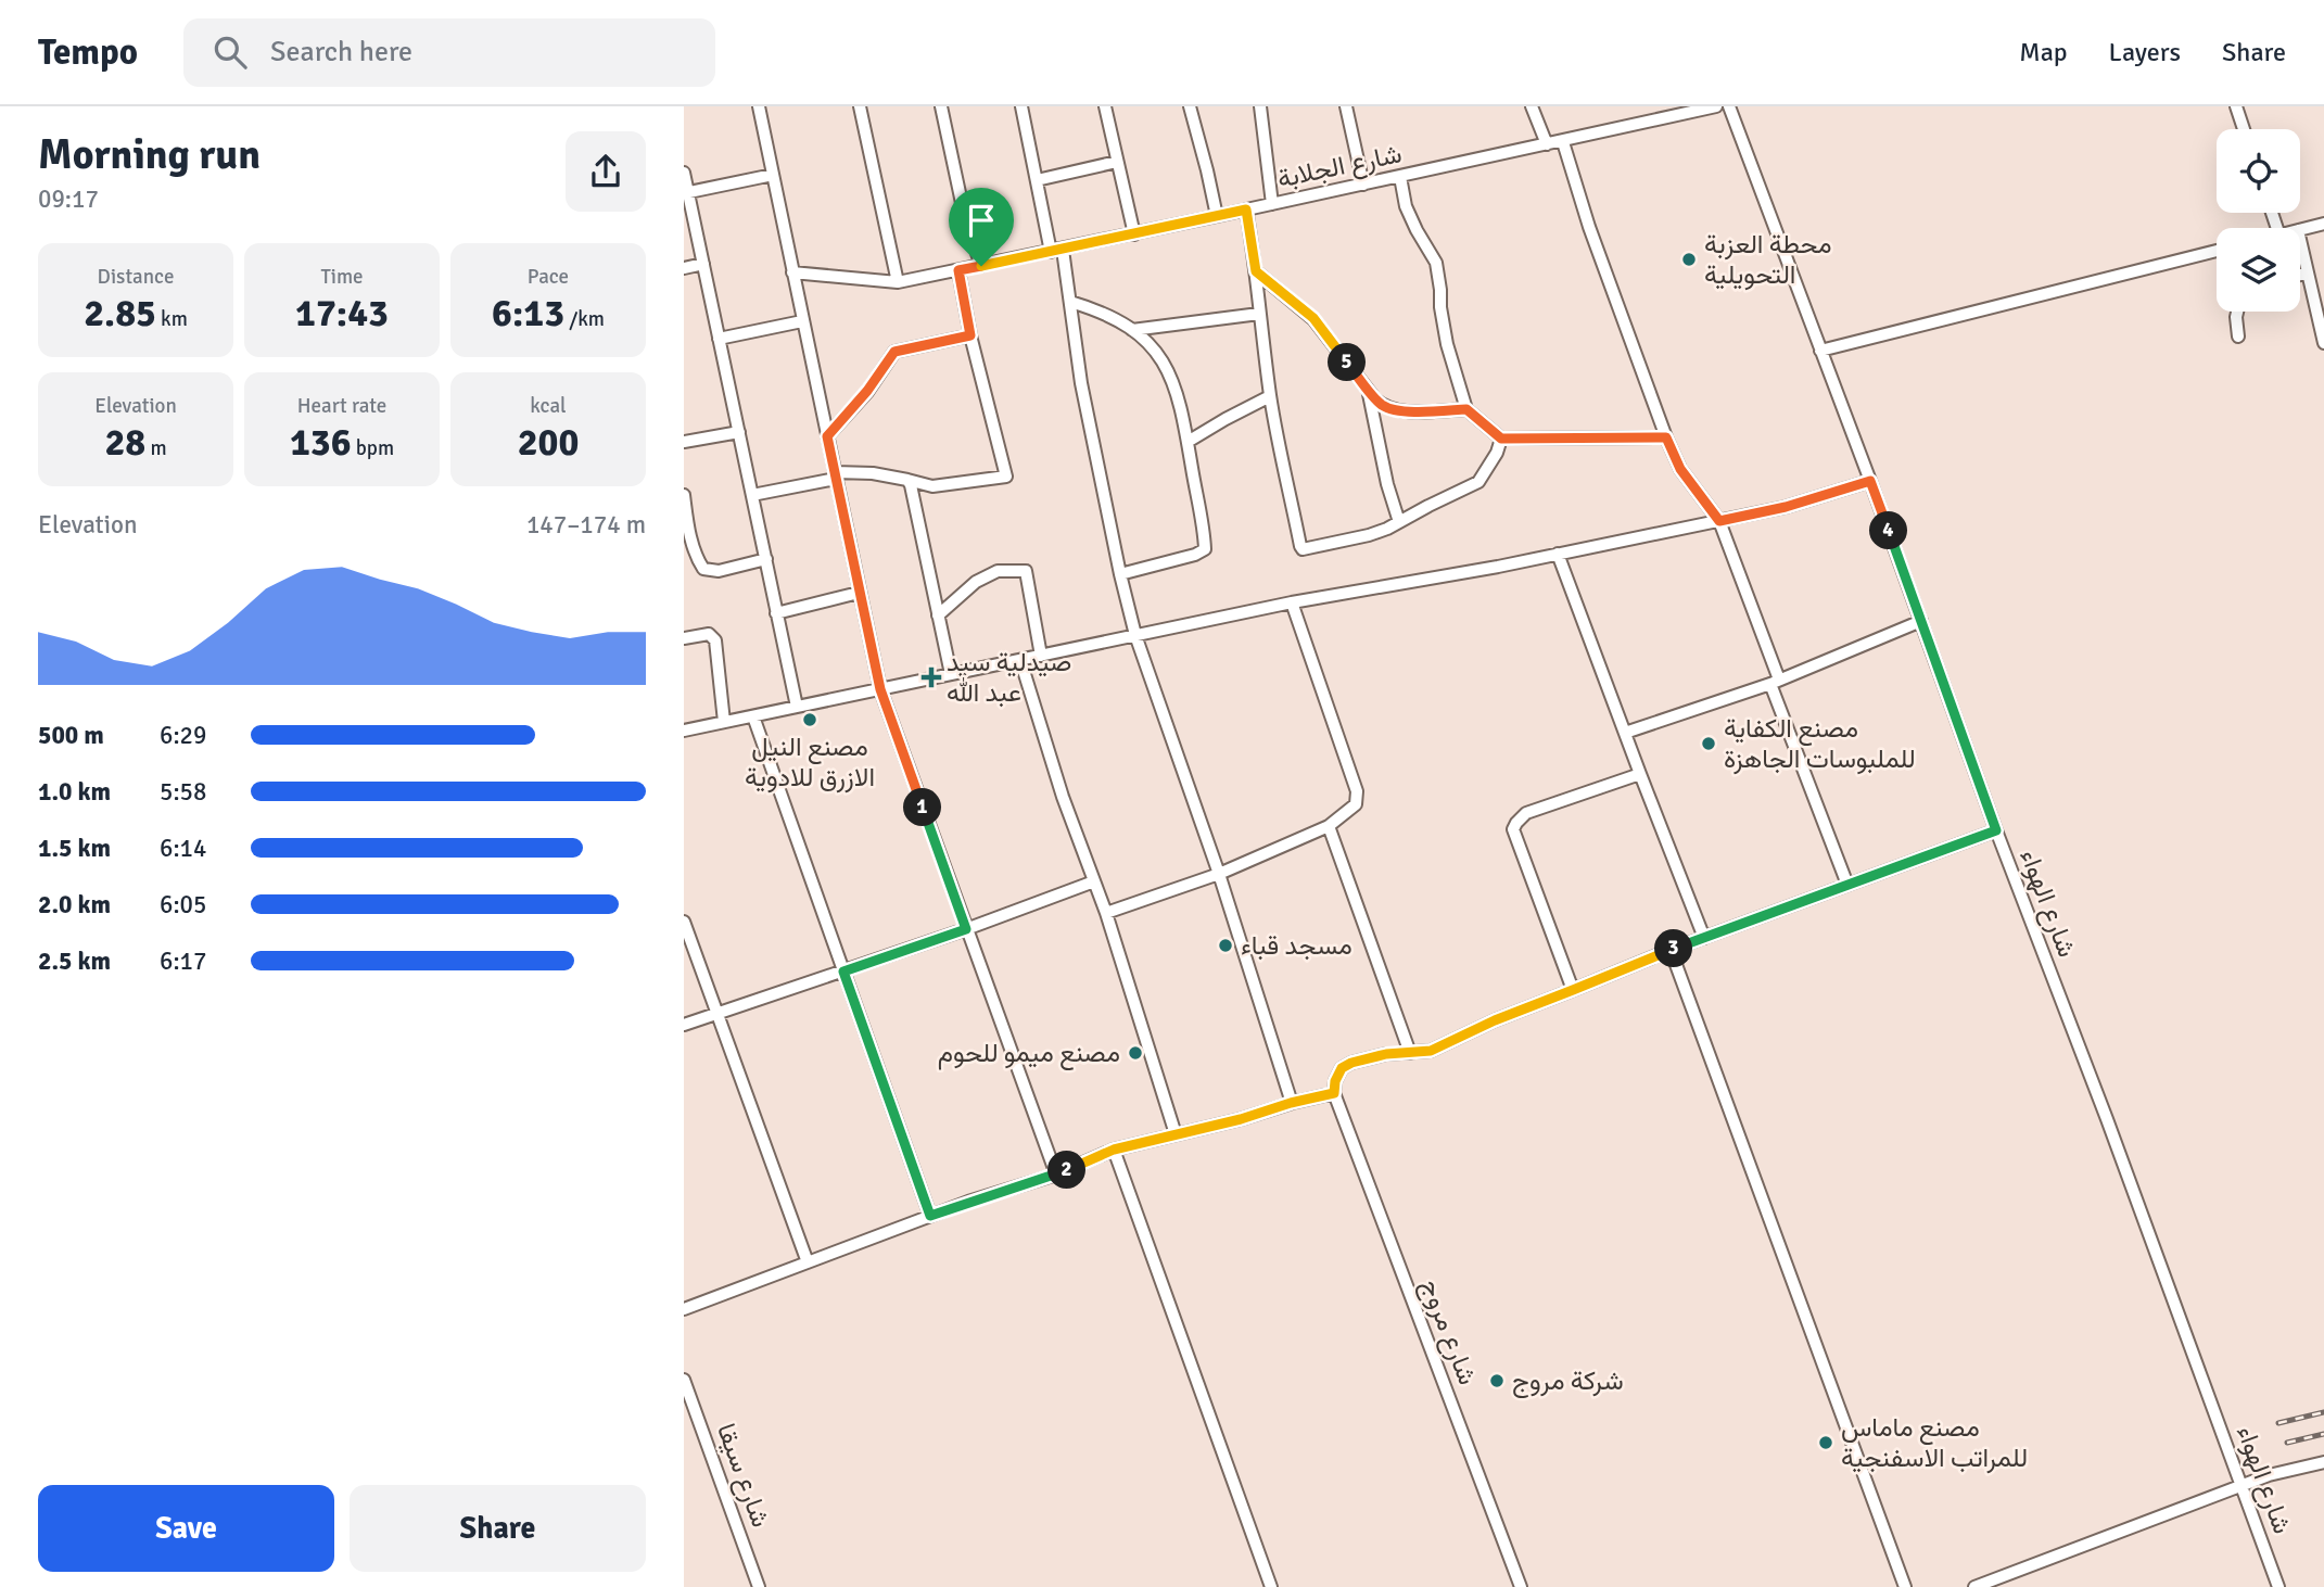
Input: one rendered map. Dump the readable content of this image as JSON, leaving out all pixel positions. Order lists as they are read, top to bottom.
{
  "streets": {
    "street": [
      "شارع الجلابة",
      "شارع الهواء",
      "شارع مروج",
      "شارع سيقا"
    ]
  },
  "places": {
    "other": [
      "محطة العزبة التحويلية",
      "مصنع النيل الازرق للادوية",
      "مصنع الكفاية للملبوسات الجاهزة",
      "مسجد قباء",
      "مصنع ميمو للحوم",
      "شركة مروج",
      "مصنع ماماس للمراتب الاسفنجية"
    ],
    "health": ["صيدلية سيد عبد الله"]
  },
  "page": {
    "header": "Tempo",
    "search": "Search here",
    "nav": ["Map", "Layers", "Share"],
    "heading": ["Morning run", "09:17"],
    "stats": [
      ["Distance", "2.85 km"],
      ["Time", "17:43"],
      ["Pace", "6:13 /km"],
      ["Elevation", "28 m"],
      ["Heart rate", "136 bpm"],
      ["kcal", "200"]
    ],
    "pins": [
      "5",
      "4",
      "1",
      "3",
      "2"
    ],
    "chart": ["Elevation", "147–174 m"],
    "list": [
      {
        "name": "500 m",
        "note": "6:29"
      },
      {
        "name": "1.0 km",
        "note": "5:58"
      },
      {
        "name": "1.5 km",
        "note": "6:14"
      },
      {
        "name": "2.0 km",
        "note": "6:05"
      },
      {
        "name": "2.5 km",
        "note": "6:17"
      }
    ],
    "buttons": ["Save", "Share"]
  }
}
